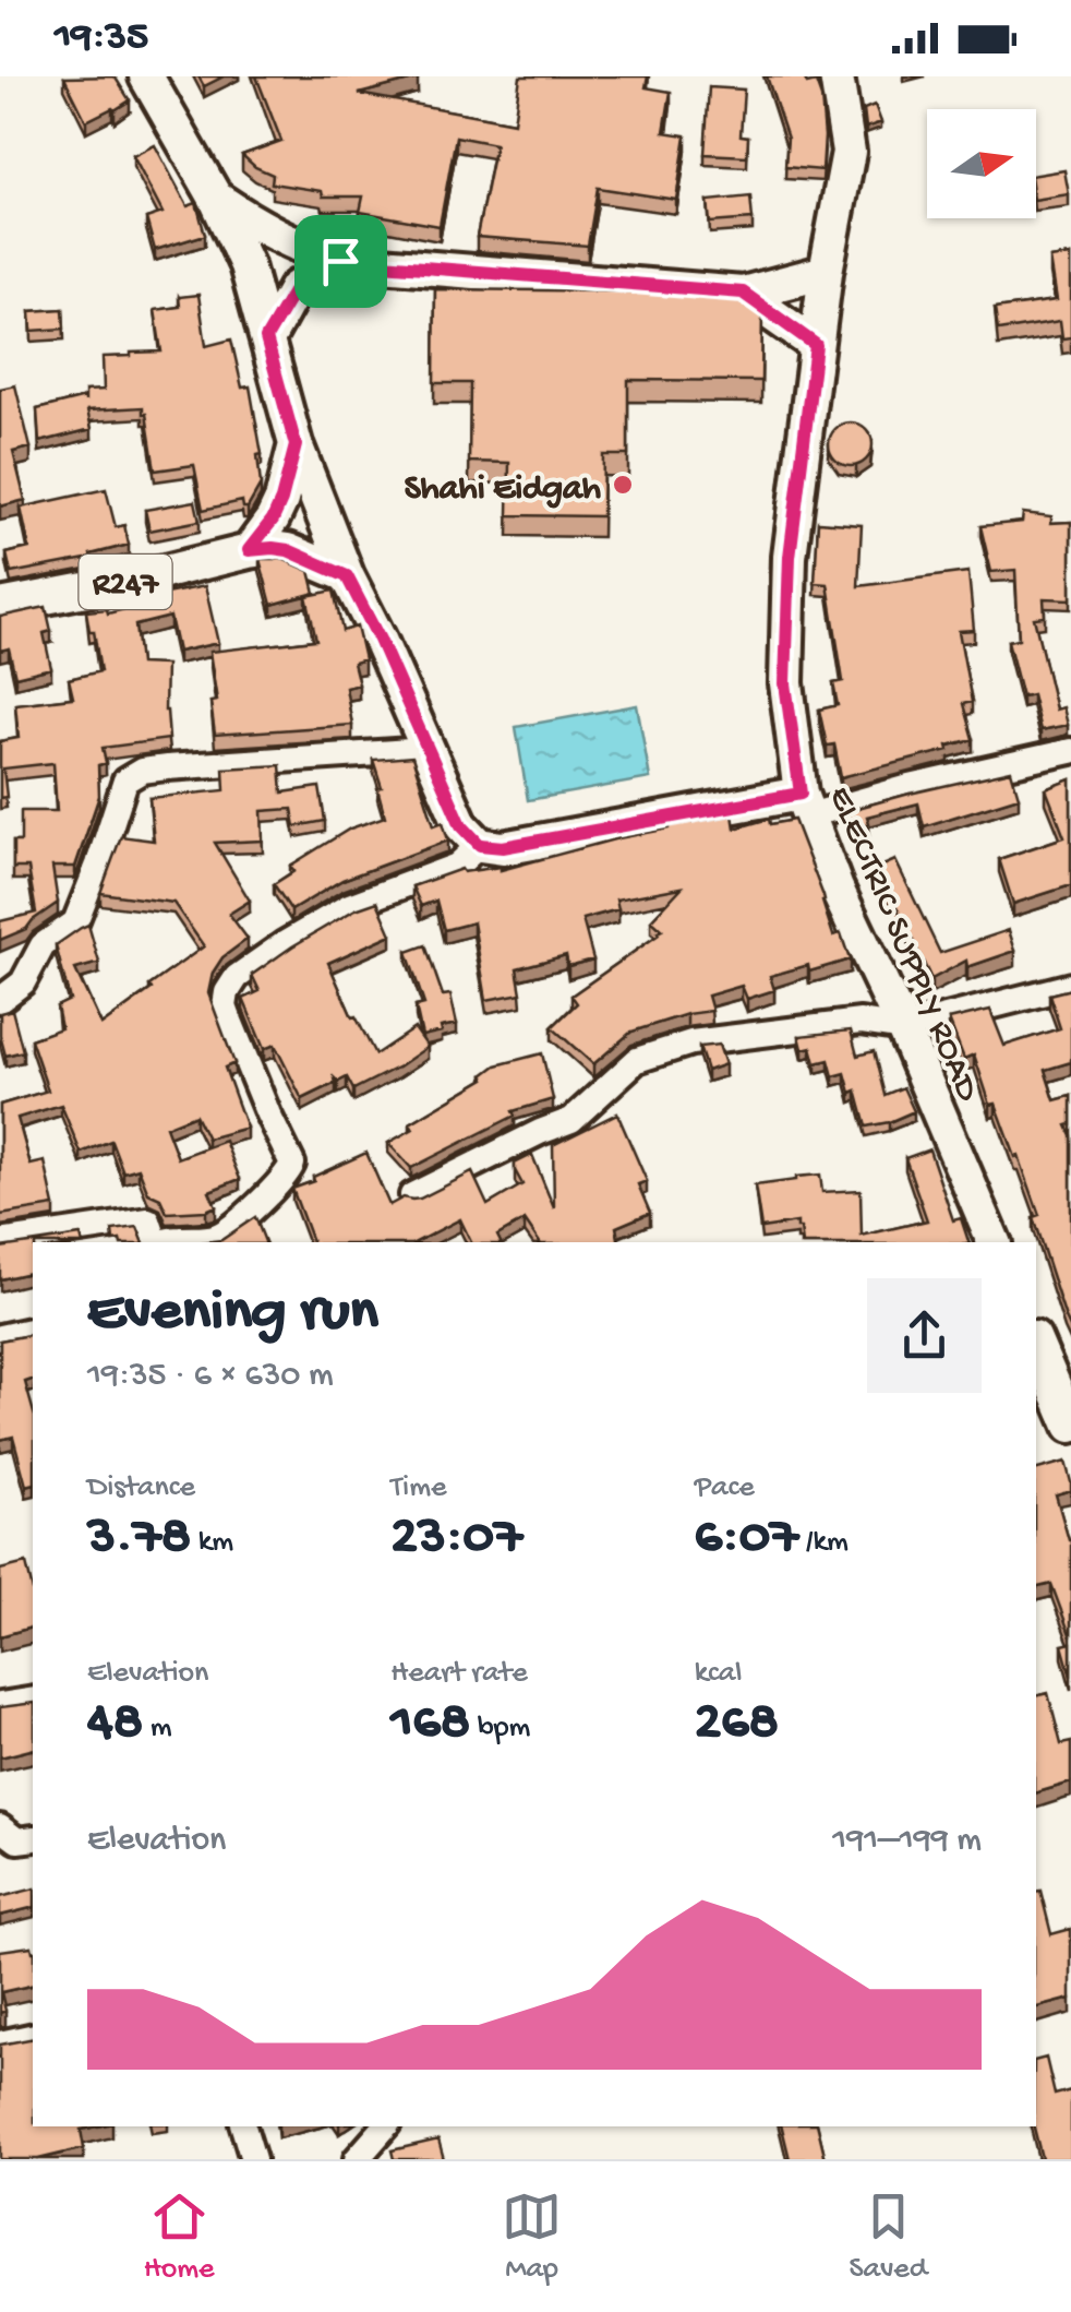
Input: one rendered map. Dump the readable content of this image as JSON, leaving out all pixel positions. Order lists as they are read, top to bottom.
{
  "streets": {
    "main road": ["R247", "ELECTRIC SUPPLY ROAD"]
  },
  "places": ["Shahi Eidgah"],
  "north": "right",
  "page": {
    "status": "19:35",
    "heading": ["Evening run", "19:35 · 6 × 630 m"],
    "stats": [
      ["Distance", "3.78 km"],
      ["Time", "23:07"],
      ["Pace", "6:07 /km"],
      ["Elevation", "48 m"],
      ["Heart rate", "168 bpm"],
      ["kcal", "268"]
    ],
    "chart": ["Elevation", "191–199 m"],
    "tabs": ["Home", "Map", "Saved"]
  }
}
